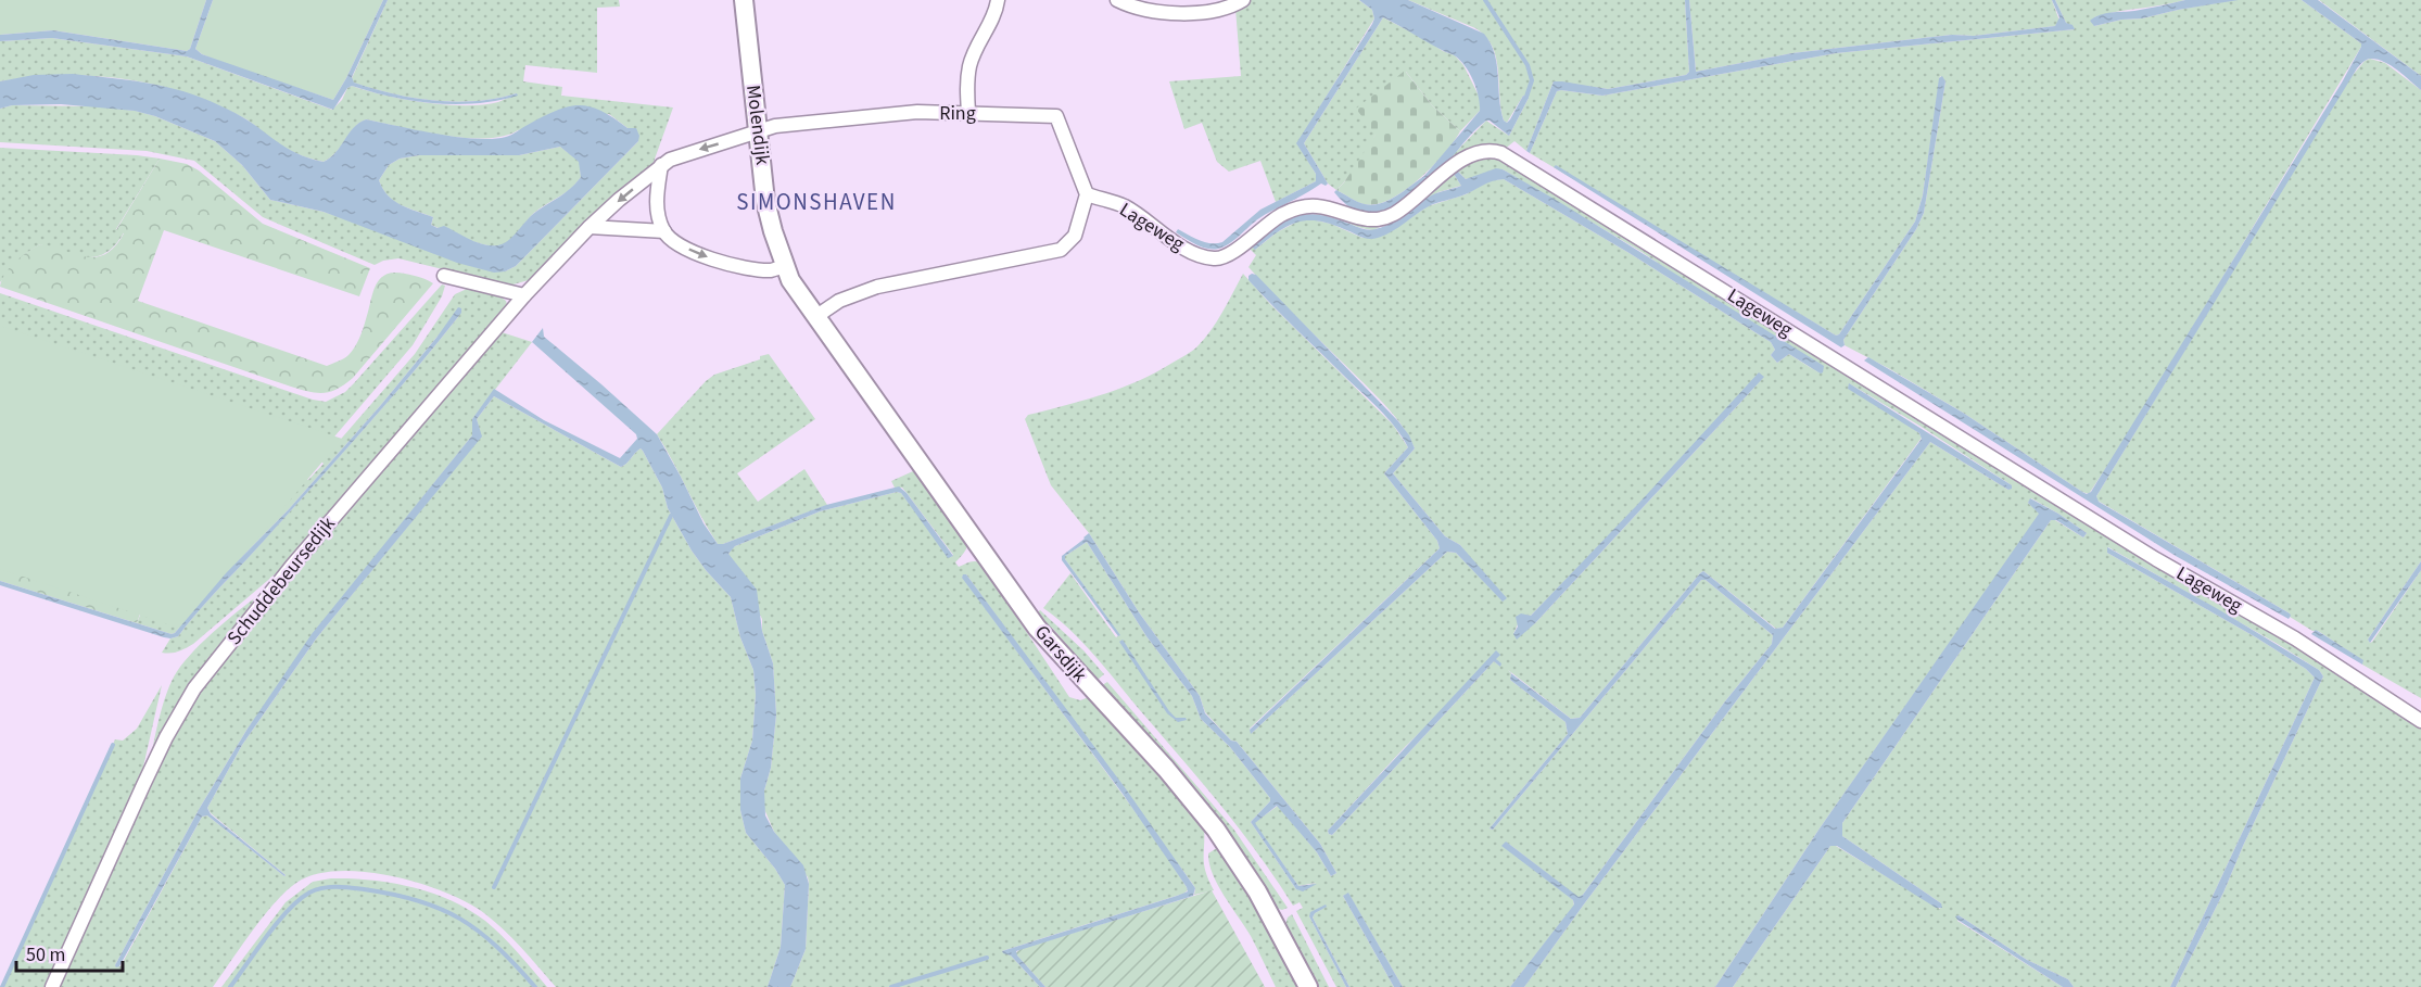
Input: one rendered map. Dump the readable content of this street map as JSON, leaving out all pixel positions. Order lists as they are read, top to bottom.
{
  "streets": {
    "main road": ["Molendijk", "Garsdijk"],
    "street": ["Ring", "Lageweg", "Schuddebeursedijk"]
  },
  "crossings": [
    ["Ring", "Molendijk"],
    ["Ring", "Lageweg"],
    ["Ring", "Schuddebeursedijk"],
    ["Molendijk", "Garsdijk"]
  ],
  "districts": ["SIMONSHAVEN"],
  "scale_bar": "50 m"
}
